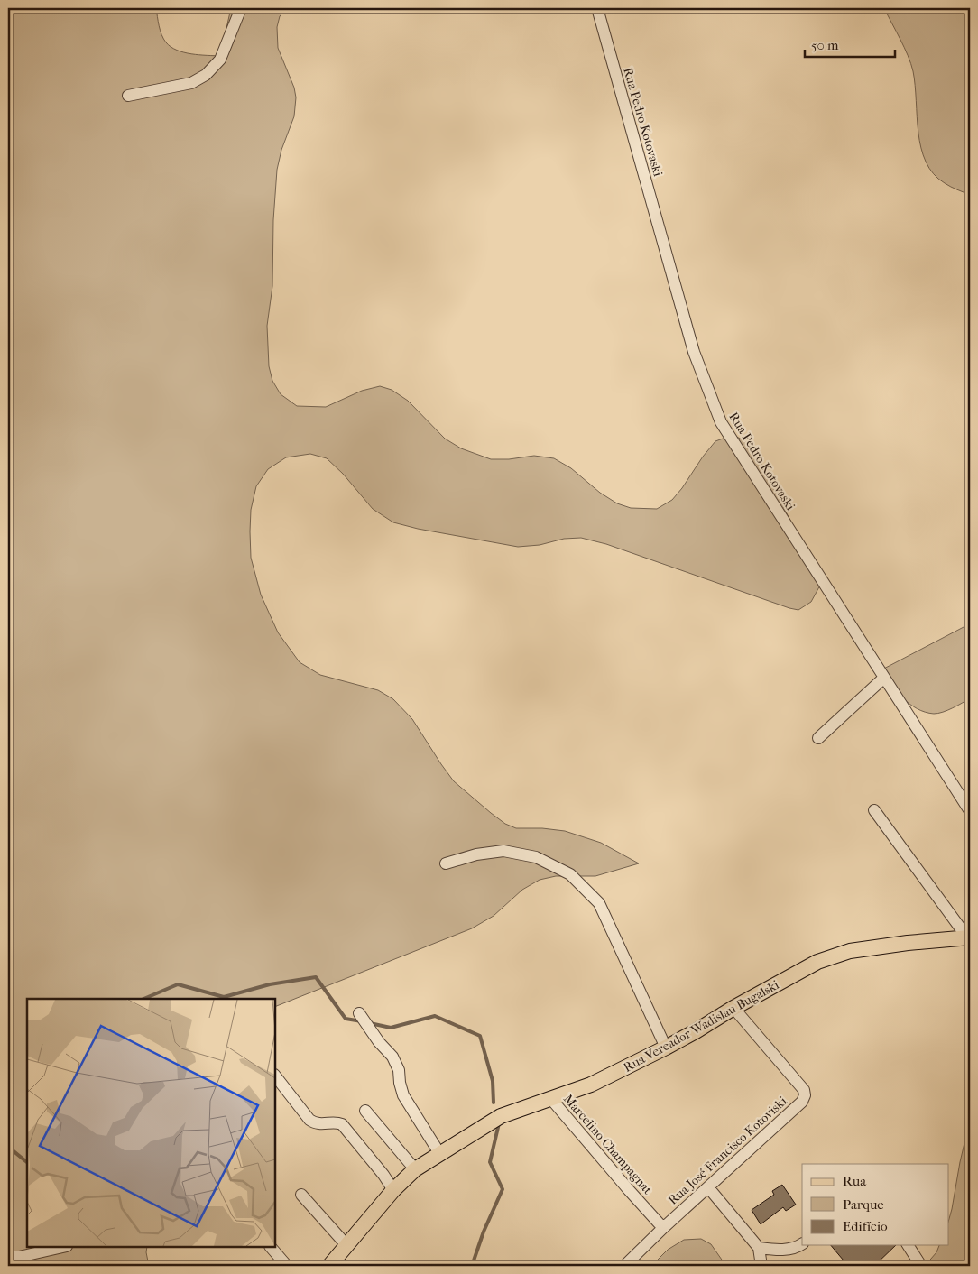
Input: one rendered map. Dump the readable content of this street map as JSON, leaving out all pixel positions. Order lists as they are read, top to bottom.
{
  "streets": {
    "main road": ["Rua Vereador Wadislau Bugalski"],
    "street": ["Rua Pedro Kotovaski", "Marcelino Champagnat", "Rua José Francisco Kotoviski"]
  },
  "crossings": [
    ["Rua Vereador Wadislau Bugalski", "Marcelino Champagnat"],
    ["Rua Vereador Wadislau Bugalski", "Rua José Francisco Kotoviski"],
    ["Marcelino Champagnat", "Rua José Francisco Kotoviski"]
  ],
  "legend": ["Rua", "Parque", "Edifício"],
  "scale_bar": "50 m"
}
